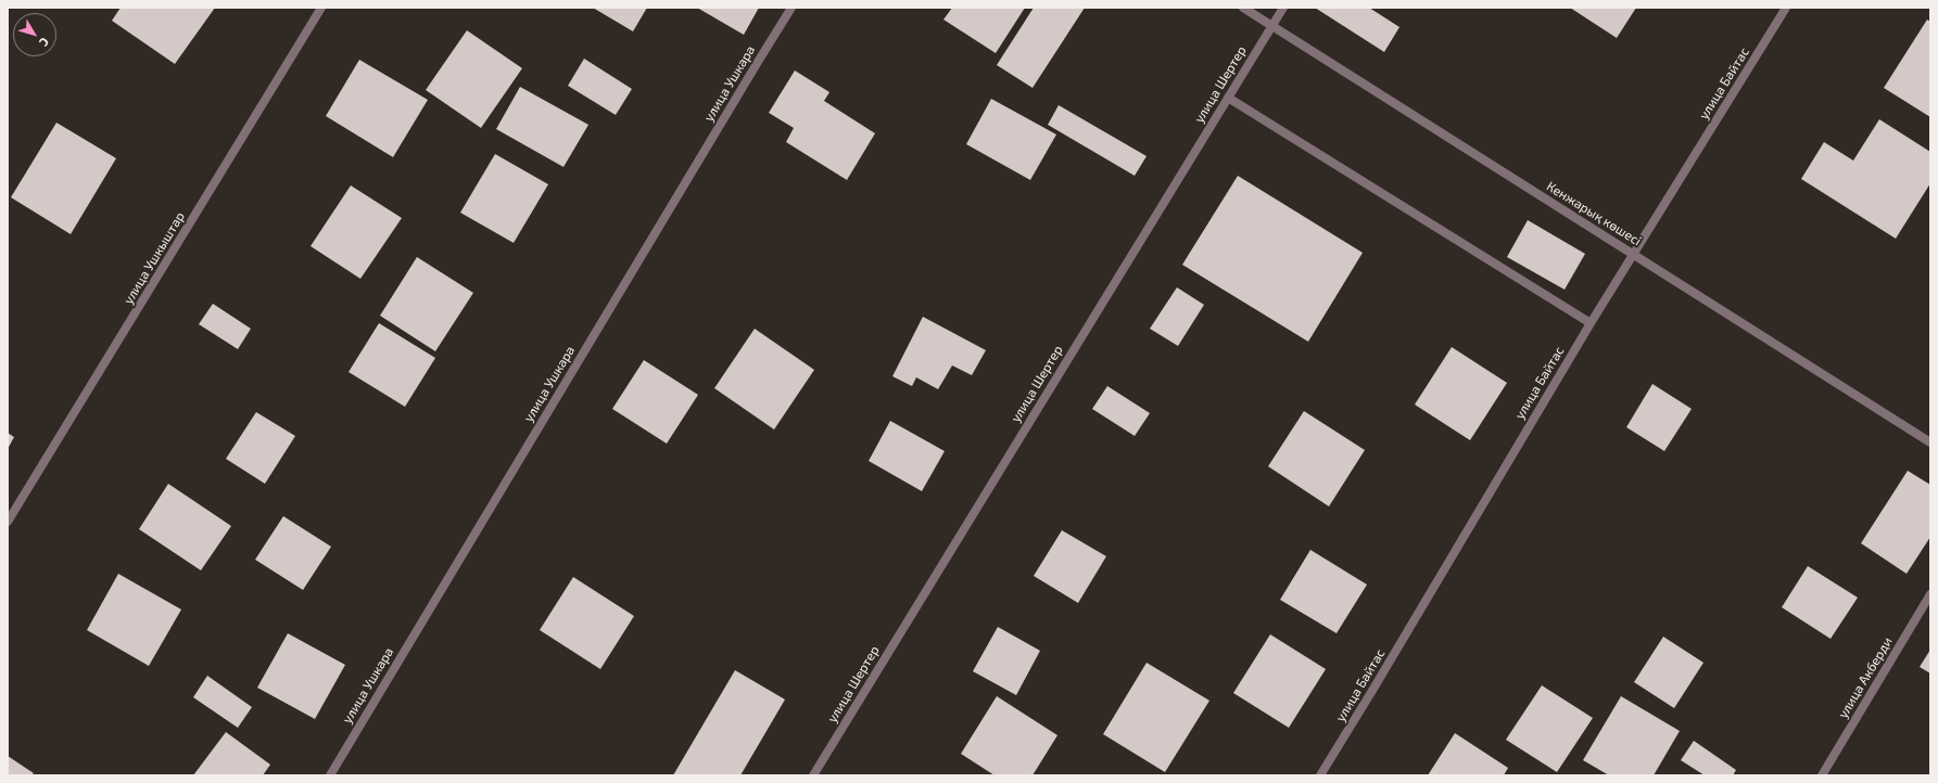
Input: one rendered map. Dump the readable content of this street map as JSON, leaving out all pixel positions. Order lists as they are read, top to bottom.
{
  "streets": {
    "street": [
      "улица Ушкара",
      "улица Байтас",
      "улица Шертер",
      "Кенжарық көшесі",
      "улица Ушкыштар",
      "улица Акберди"
    ]
  },
  "crossings": [
    ["улица Байтас", "Кенжарық көшесі"],
    ["улица Шертер", "Кенжарық көшесі"]
  ],
  "north": "bottom right"
}
